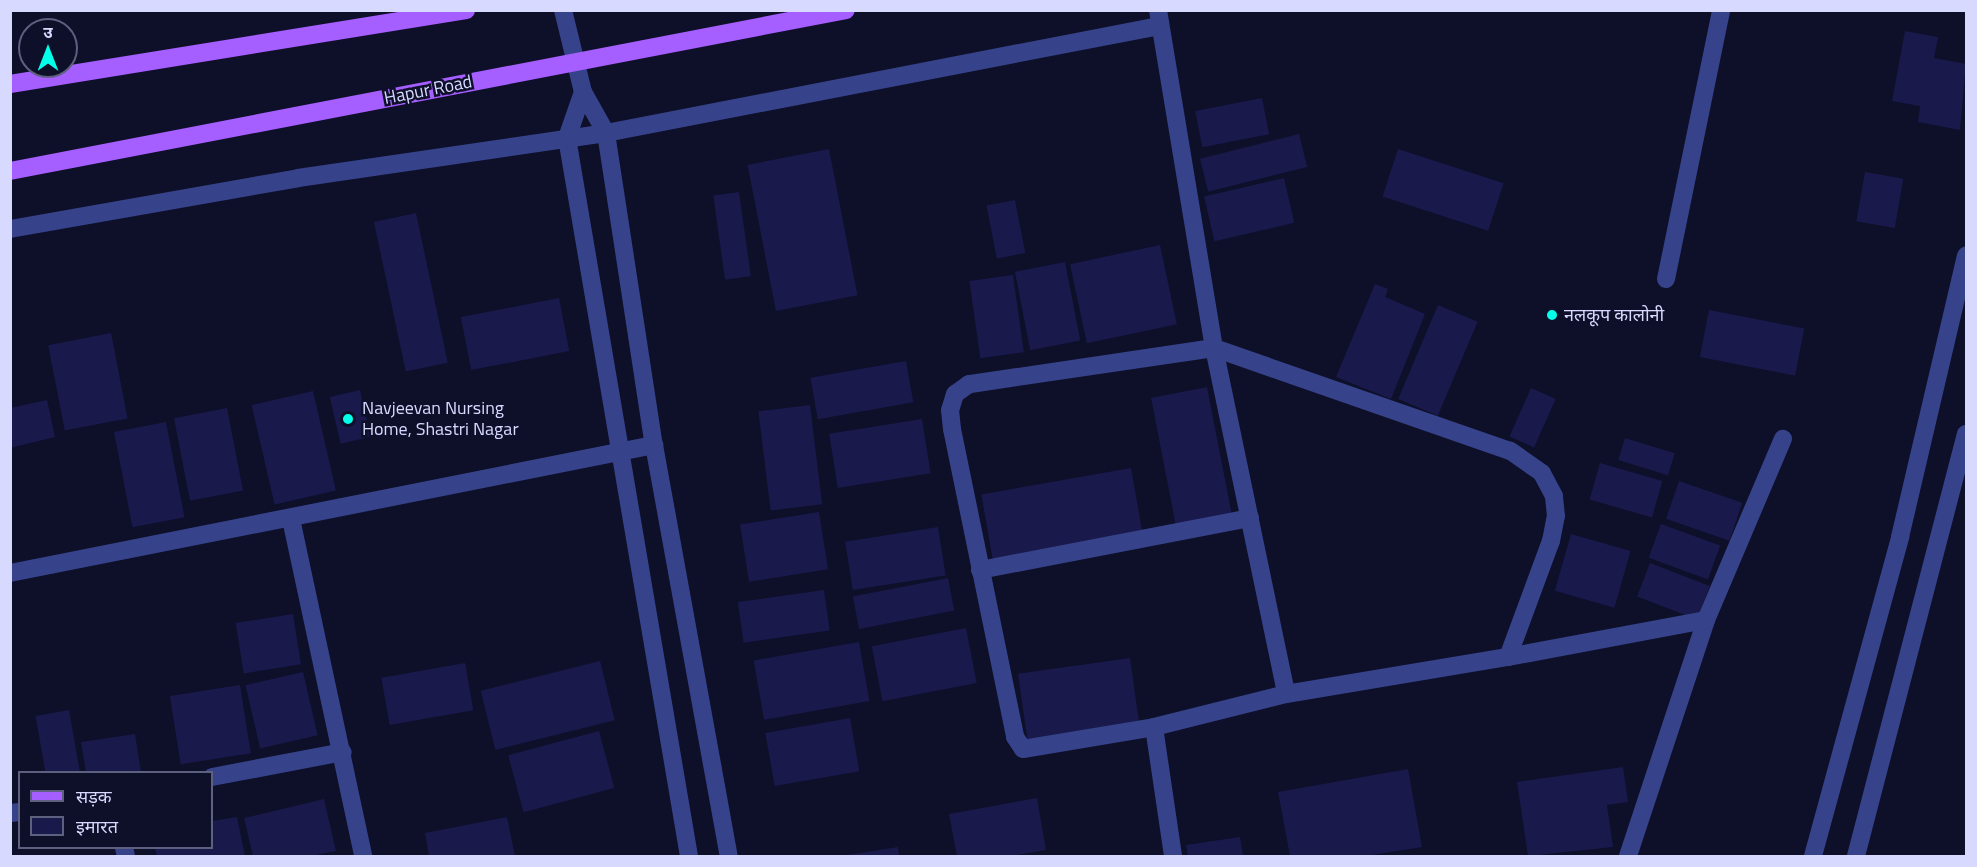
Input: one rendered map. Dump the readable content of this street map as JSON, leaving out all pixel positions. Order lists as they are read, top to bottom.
{
  "streets": {
    "main road": ["Hapur Road"]
  },
  "places": ["नलकूप कालोनी", "Navjeevan Nursing Home, Shastri Nagar"],
  "legend": ["सड़क", "इमारत"],
  "north": "top"
}
